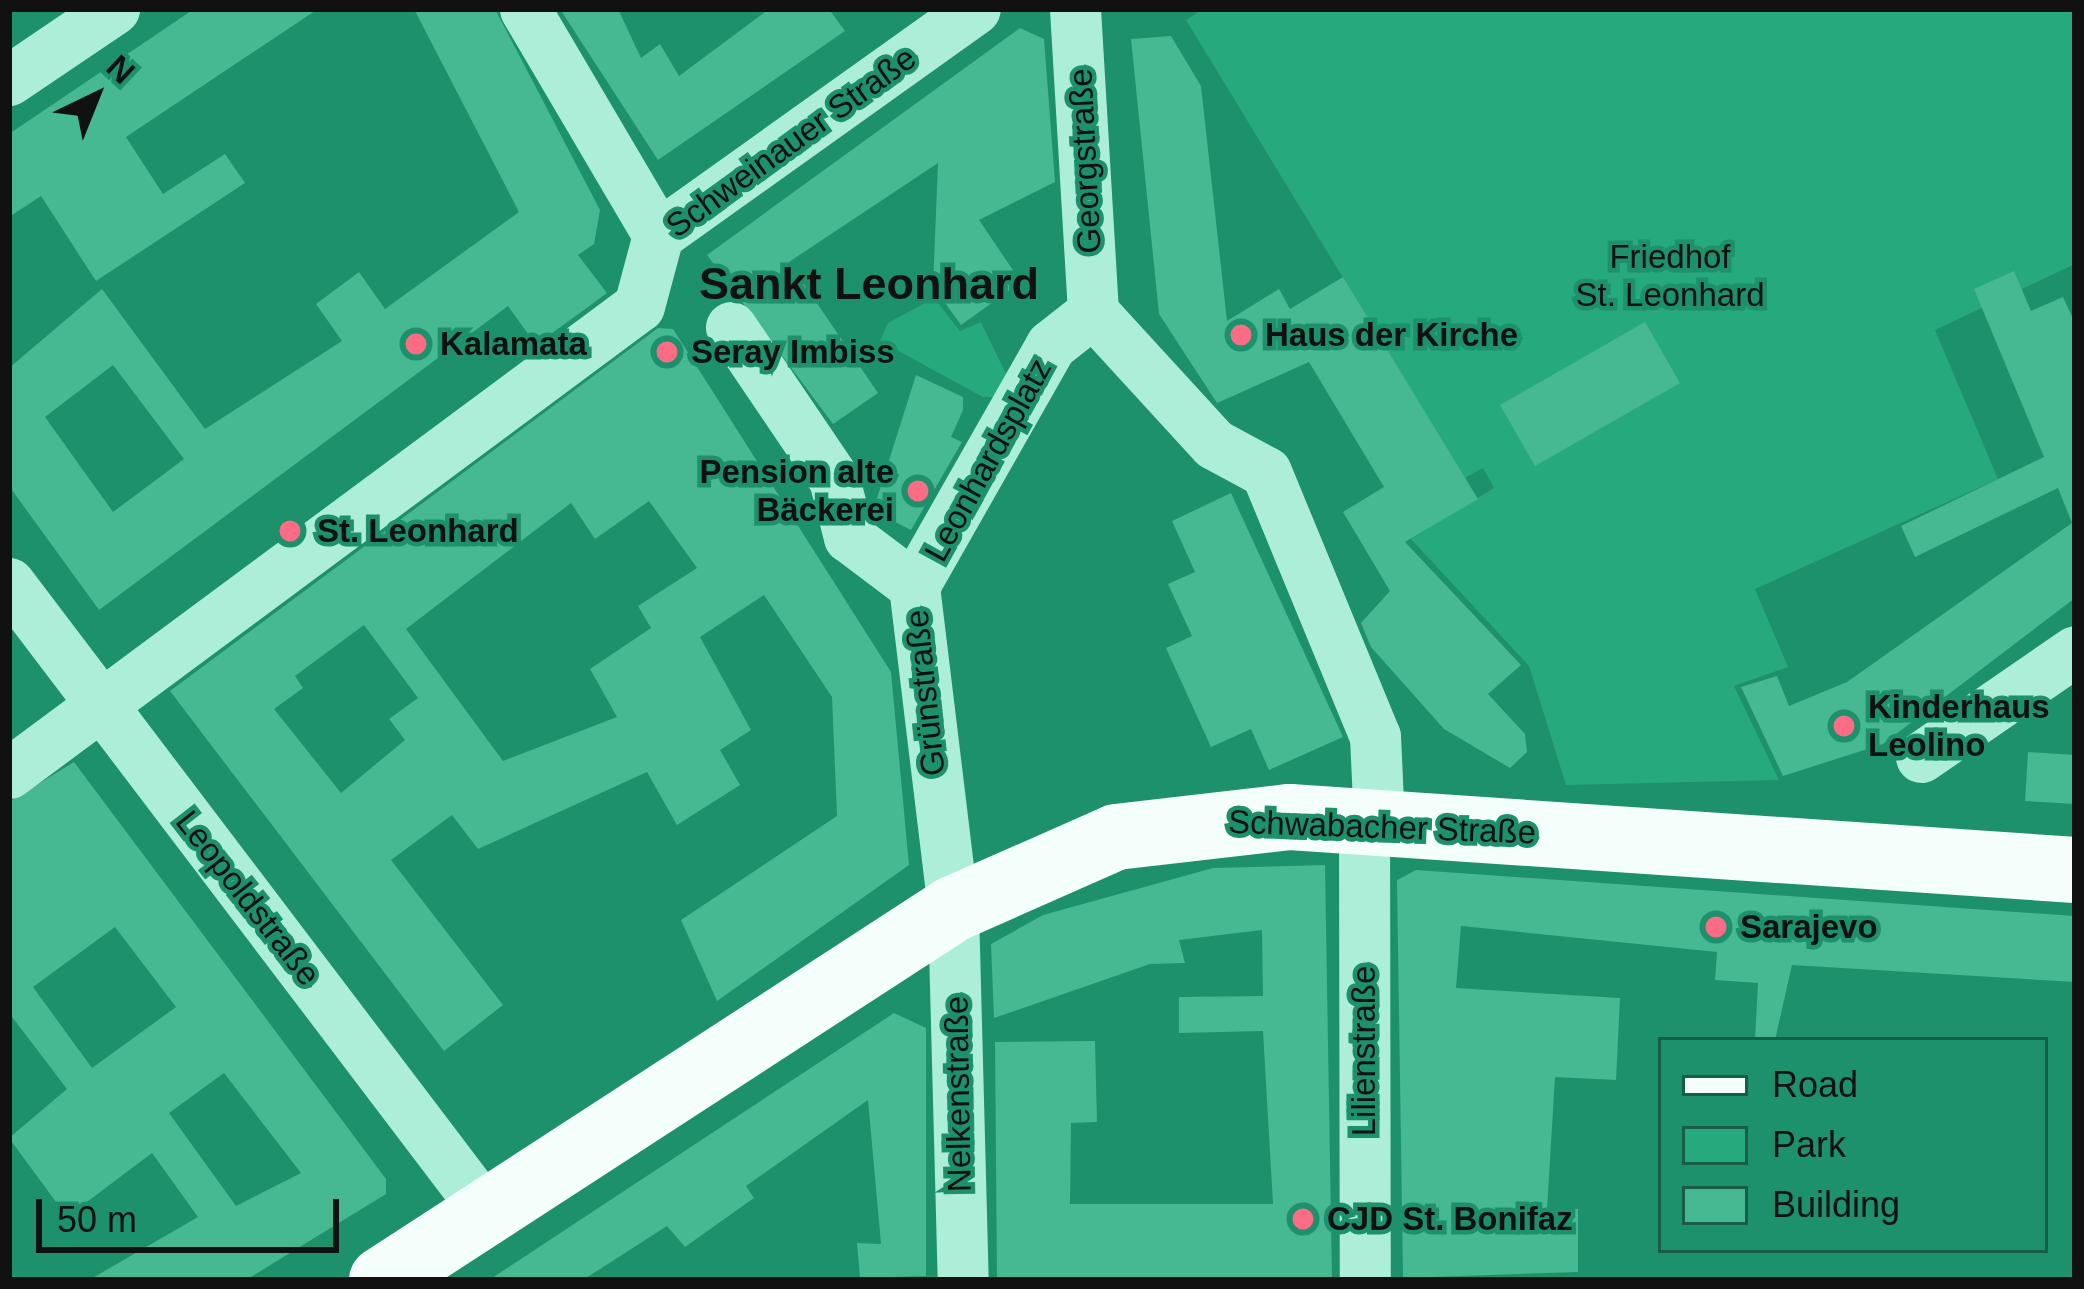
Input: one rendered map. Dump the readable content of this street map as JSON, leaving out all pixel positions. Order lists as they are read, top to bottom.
{
  "streets": {
    "main road": ["Schwabacher Straße"],
    "street": [
      "Schweinauer Straße",
      "Georgstraße",
      "Leonhardsplatz",
      "Grünstraße",
      "Leopoldstraße",
      "Lilienstraße",
      "Nelkenstraße"
    ]
  },
  "crossings": [
    ["Schweinauer Straße", "Leopoldstraße"],
    ["Georgstraße", "Leonhardsplatz"],
    ["Georgstraße", "Lilienstraße"],
    ["Leonhardsplatz", "Grünstraße"],
    ["Leonhardsplatz", "Lilienstraße"],
    ["Grünstraße", "Schwabacher Straße"],
    ["Grünstraße", "Nelkenstraße"],
    ["Schwabacher Straße", "Leopoldstraße"],
    ["Schwabacher Straße", "Lilienstraße"],
    ["Schwabacher Straße", "Nelkenstraße"]
  ],
  "districts": ["Sankt Leonhard"],
  "parks": ["Friedhof St. Leonhard"],
  "places": [
    "Haus der Kirche",
    "Kalamata",
    "Seray Imbiss",
    "Pension alte Bäckerei",
    "St. Leonhard",
    "Kinderhaus Leolino",
    "Sarajevo",
    "CJD St. Bonifaz"
  ],
  "legend": ["Road", "Park", "Building"],
  "scale_bar": "50 m",
  "north": "top right"
}
